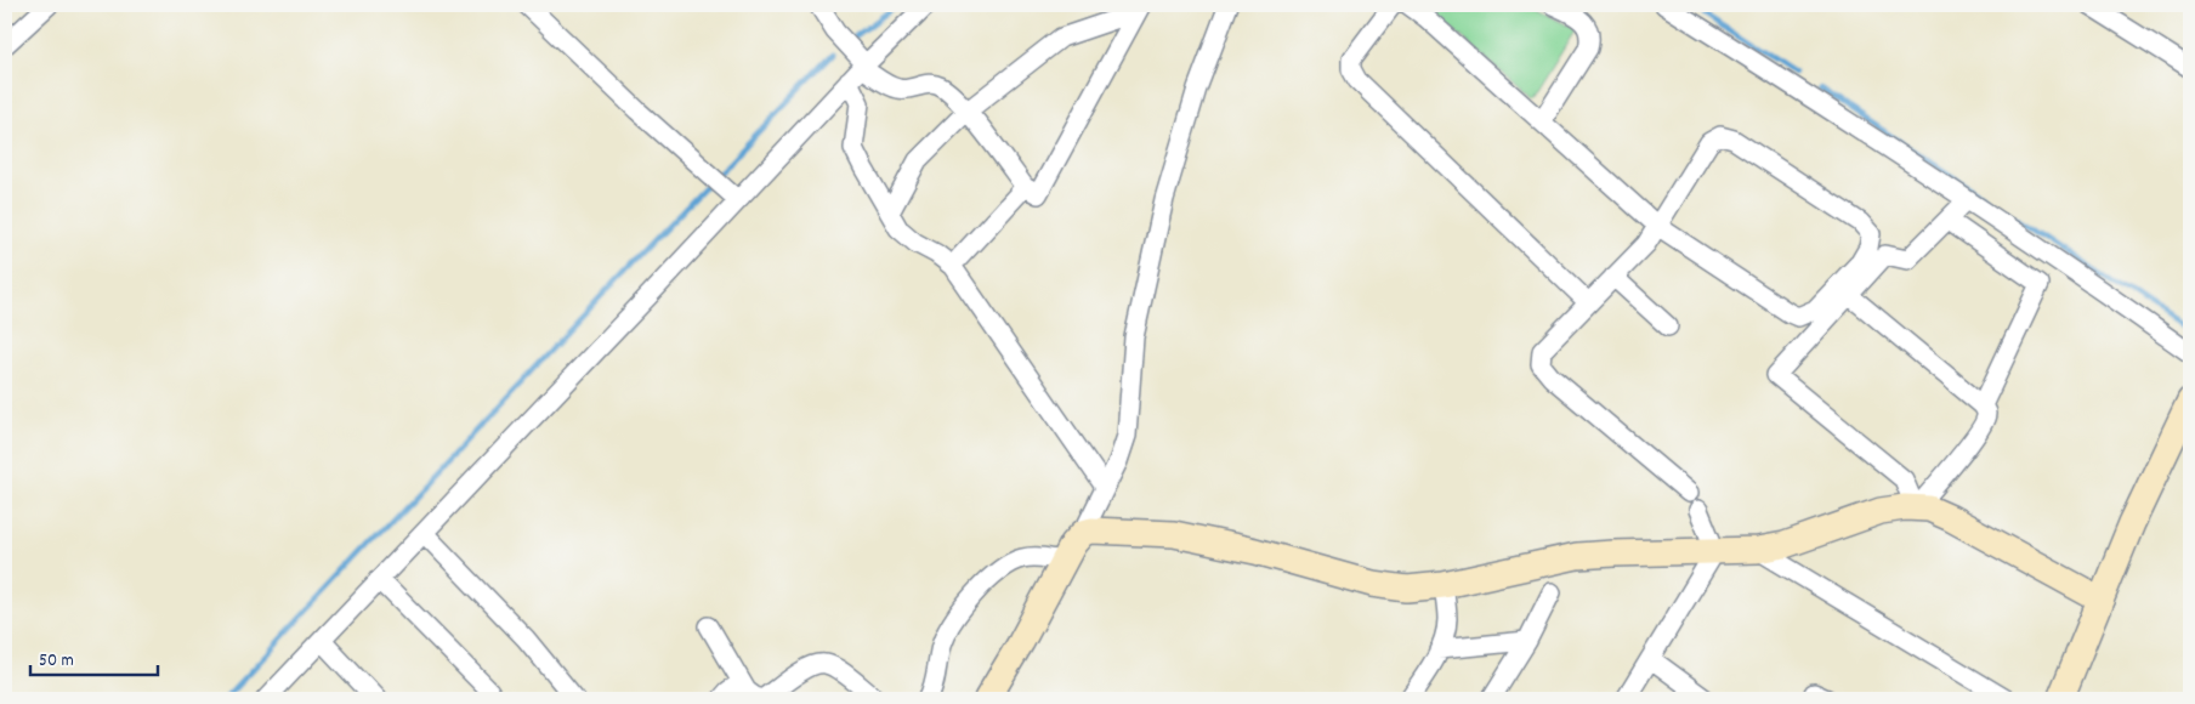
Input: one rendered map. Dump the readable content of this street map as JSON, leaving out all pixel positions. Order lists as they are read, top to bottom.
{
  "scale_bar": "50 m"
}
